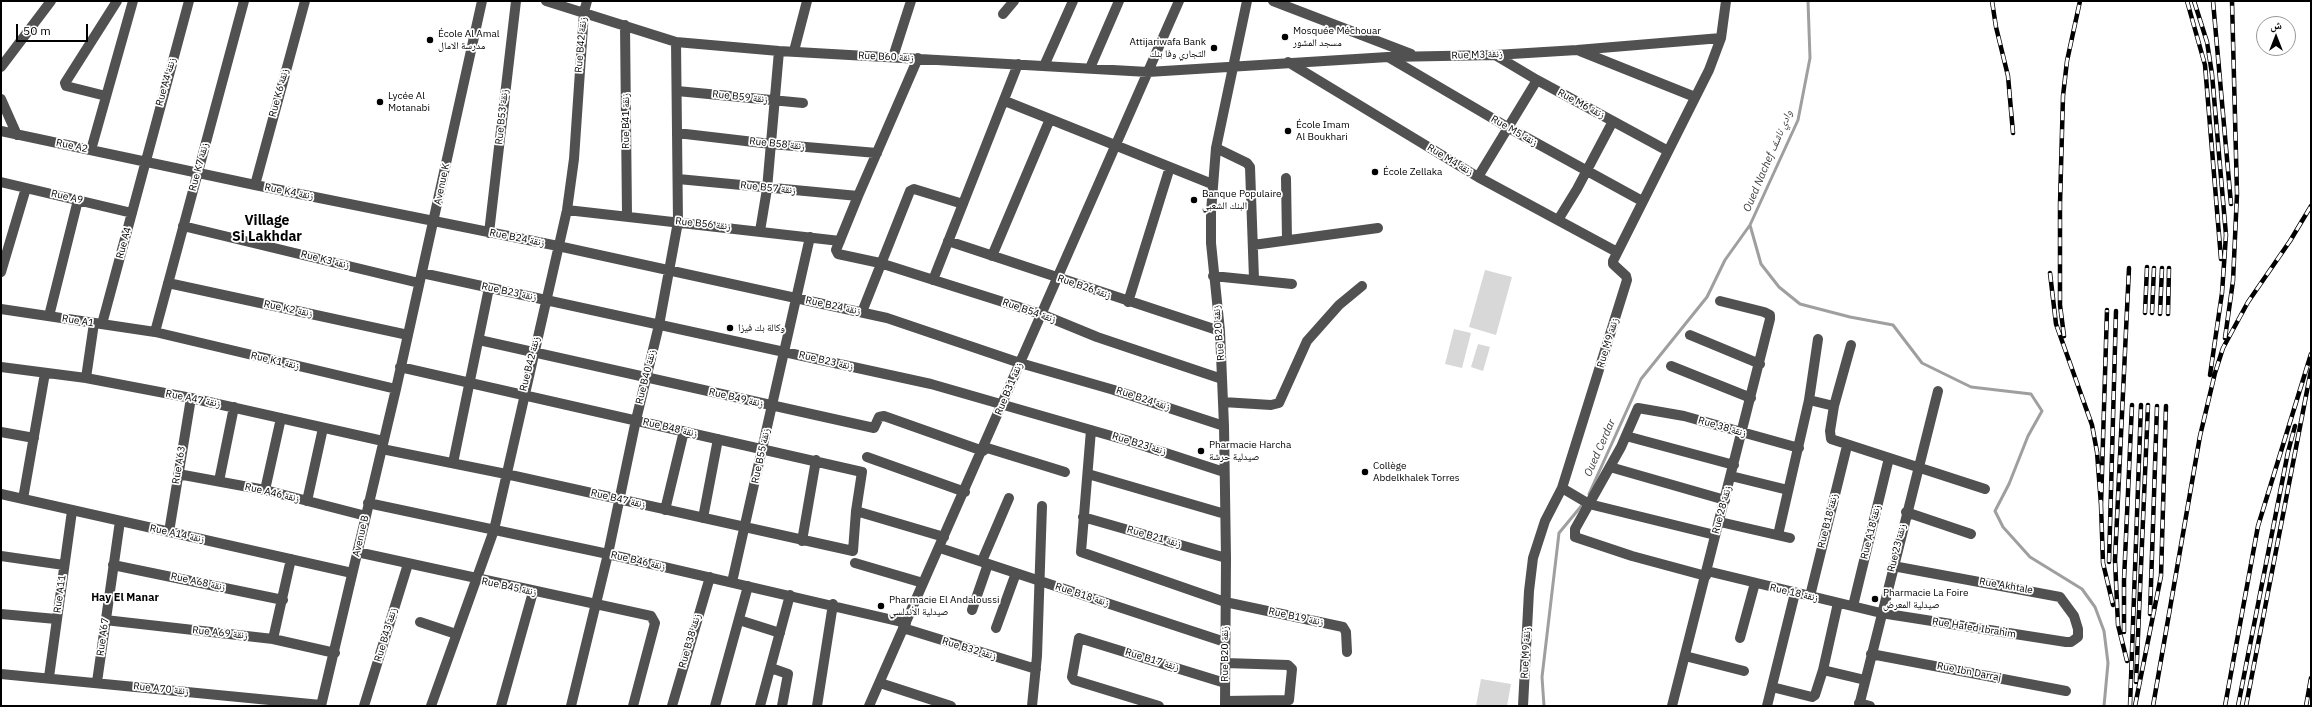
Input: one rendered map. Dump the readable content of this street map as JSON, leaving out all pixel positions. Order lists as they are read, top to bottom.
{
  "streets": {
    "street": [
      "Rue B42 زنقة",
      "Rue M3 زنقة",
      "Rue B60 زنقة",
      "Rue A4 زنقة",
      "Rue K6 زنقة",
      "Rue B59 زنقة",
      "Rue M6 زنقة",
      "Rue B53 زنقة",
      "Rue B41 زنقة",
      "Rue M5 زنقة",
      "Rue B58 زنقة",
      "Rue A2",
      "Rue M4 زنقة",
      "Rue K7 زنقة",
      "Avenue K",
      "Rue B57 زنقة",
      "Rue K4 زنقة",
      "Rue A9",
      "Rue B56 زنقة",
      "Rue B24 زنقة",
      "Rue A4",
      "Rue K3 زنقة",
      "Rue B26 زنقة",
      "Rue B23 زنقة",
      "Rue K2 زنقة",
      "Rue B54 زنقة",
      "Rue A1",
      "Rue B20 زنقة",
      "Rue M9 زنقة",
      "Rue K1 زنقة",
      "Rue B40 زنقة",
      "Rue B31 زنقة",
      "Rue B49 زنقة",
      "Rue A47 زنقة",
      "Rue 38 زنقة",
      "Rue B48 زنقة",
      "Rue B55 زنقة",
      "Rue A63",
      "Rue A46 زنقة",
      "Rue B47 زنقة",
      "Rue 28 زنقة",
      "Rue B18 زنقة",
      "Rue A18 زنقة",
      "Rue A14 زنقة",
      "Avenue B",
      "Rue B21 زنقة",
      "Rue 23 زنقة",
      "Rue B46 زنقة",
      "Rue A68 زنقة",
      "Rue Akhtale",
      "Rue B45 زنقة",
      "Rue 18 زنقة",
      "Rue A11",
      "Rue B19 زنقة",
      "Rue Hafed Ibrahim",
      "Rue A69 زنقة",
      "Rue B43 زنقة",
      "Rue A67",
      "Rue B38 زنقة",
      "Rue B32 زنقة",
      "Rue B17 زنقة",
      "Rue Ibn Darraj",
      "Rue A70 زنقة"
    ]
  },
  "crossings": [
    ["Rue B42 زنقة", "Rue B60 زنقة"],
    ["Rue B42 زنقة", "Rue B56 زنقة"],
    ["Rue B42 زنقة", "Rue B24 زنقة"],
    ["Rue B42 زنقة", "Rue B23 زنقة"],
    ["Rue B42 زنقة", "Rue B49 زنقة"],
    ["Rue B42 زنقة", "Rue B48 زنقة"],
    ["Rue B42 زنقة", "Rue B47 زنقة"],
    ["Rue B42 زنقة", "Rue B46 زنقة"],
    ["Rue B42 زنقة", "Rue B45 زنقة"],
    ["Rue M3 زنقة", "Rue B60 زنقة"],
    ["Rue M3 زنقة", "Rue M6 زنقة"],
    ["Rue M3 زنقة", "Rue M5 زنقة"],
    ["Rue M3 زنقة", "Rue M4 زنقة"],
    ["Rue M3 زنقة", "Rue B20 زنقة"],
    ["Rue B60 زنقة", "Rue B41 زنقة"],
    ["Rue B60 زنقة", "Rue B20 زنقة"],
    ["Rue B60 زنقة", "Rue B40 زنقة"],
    ["Rue B60 زنقة", "Rue B31 زنقة"],
    ["Rue A4 زنقة", "Rue A2"],
    ["Rue A4 زنقة", "Rue K4 زنقة"],
    ["Rue A4 زنقة", "Rue A4"],
    ["Rue K6 زنقة", "Rue K4 زنقة"],
    ["Rue B59 زنقة", "Rue B40 زنقة"],
    ["Rue B53 زنقة", "Rue B24 زنقة"],
    ["Rue B41 زنقة", "Rue B56 زنقة"],
    ["Rue B58 زنقة", "Rue B40 زنقة"],
    ["Rue A2", "Rue K4 زنقة"],
    ["Rue A2", "Rue A4"],
    ["Rue M4 زنقة", "Rue M9 زنقة"],
    ["Rue K7 زنقة", "Rue K4 زنقة"],
    ["Rue K7 زنقة", "Rue K3 زنقة"],
    ["Rue K7 زنقة", "Rue K2 زنقة"],
    ["Rue K7 زنقة", "Rue A1"],
    ["Rue K7 زنقة", "Rue K1 زنقة"],
    ["Avenue K", "Rue K4 زنقة"],
    ["Avenue K", "Rue B24 زنقة"],
    ["Avenue K", "Rue K3 زنقة"],
    ["Avenue K", "Rue B23 زنقة"],
    ["Avenue K", "Rue K2 زنقة"],
    ["Avenue K", "Rue B48 زنقة"],
    ["Avenue K", "Avenue B"],
    ["Rue B57 زنقة", "Rue B40 زنقة"],
    ["Rue K4 زنقة", "Rue B24 زنقة"],
    ["Rue K4 زنقة", "Rue A4"],
    ["Rue A9", "Rue A4"],
    ["Rue B56 زنقة", "Rue B54 زنقة"],
    ["Rue B56 زنقة", "Rue B40 زنقة"],
    ["Rue B56 زنقة", "Rue B55 زنقة"],
    ["Rue B24 زنقة", "Rue B20 زنقة"],
    ["Rue B24 زنقة", "Rue B40 زنقة"],
    ["Rue B24 زنقة", "Rue B31 زنقة"],
    ["Rue B24 زنقة", "Rue B55 زنقة"],
    ["Rue A4", "Rue A1"],
    ["Rue A4", "Rue A47 زنقة"],
    ["Rue K3 زنقة", "Rue B23 زنقة"],
    ["Rue B26 زنقة", "Rue B20 زنقة"],
    ["Rue B26 زنقة", "Rue B31 زنقة"],
    ["Rue B23 زنقة", "Rue B20 زنقة"],
    ["Rue B23 زنقة", "Rue B40 زنقة"],
    ["Rue B23 زنقة", "Rue B31 زنقة"],
    ["Rue B23 زنقة", "Rue B55 زنقة"],
    ["Rue B54 زنقة", "Rue B20 زنقة"],
    ["Rue B54 زنقة", "Rue B31 زنقة"],
    ["Rue A1", "Rue K1 زنقة"],
    ["Rue B20 زنقة", "Rue B18 زنقة"],
    ["Rue B20 زنقة", "Rue B21 زنقة"],
    ["Rue B20 زنقة", "Rue B19 زنقة"],
    ["Rue B20 زنقة", "Rue B17 زنقة"],
    ["Rue K1 زنقة", "Avenue B"],
    ["Rue B40 زنقة", "Rue B49 زنقة"],
    ["Rue B40 زنقة", "Rue B48 زنقة"],
    ["Rue B40 زنقة", "Rue B47 زنقة"],
    ["Rue B40 زنقة", "Rue B46 زنقة"],
    ["Rue B40 زنقة", "Rue B45 زنقة"],
    ["Rue B31 زنقة", "Rue B49 زنقة"],
    ["Rue B31 زنقة", "Rue B18 زنقة"],
    ["Rue B31 زنقة", "Rue B46 زنقة"],
    ["Rue B31 زنقة", "Rue B32 زنقة"],
    ["Rue B49 زنقة", "Rue B55 زنقة"],
    ["Rue A47 زنقة", "Rue A63"],
    ["Rue A47 زنقة", "Rue B47 زنقة"],
    ["Rue A47 زنقة", "Avenue B"],
    ["Rue 38 زنقة", "Rue 28 زنقة"],
    ["Rue B48 زنقة", "Rue B55 زنقة"],
    ["Rue B48 زنقة", "Rue B47 زنقة"],
    ["Rue B48 زنقة", "Avenue B"],
    ["Rue B55 زنقة", "Rue B47 زنقة"],
    ["Rue B55 زنقة", "Rue B46 زنقة"],
    ["Rue A63", "Rue A46 زنقة"],
    ["Rue A63", "Rue A14 زنقة"],
    ["Rue A46 زنقة", "Avenue B"],
    ["Rue B47 زنقة", "Avenue B"],
    ["Rue 28 زنقة", "Rue 18 زنقة"],
    ["Rue B18 زنقة", "Rue 18 زنقة"],
    ["Rue A18 زنقة", "Rue 18 زنقة"],
    ["Rue A14 زنقة", "Avenue B"],
    ["Rue A14 زنقة", "Rue A11"],
    ["Rue A14 زنقة", "Rue A67"],
    ["Avenue B", "Rue B46 زنقة"],
    ["Avenue B", "Rue B45 زنقة"],
    ["Avenue B", "Rue A69 زنقة"],
    ["Avenue B", "Rue A70 زنقة"],
    ["Rue 23 زنقة", "Rue Akhtale"],
    ["Rue 23 زنقة", "Rue 18 زنقة"],
    ["Rue 23 زنقة", "Rue Hafed Ibrahim"],
    ["Rue 23 زنقة", "Rue Ibn Darraj"],
    ["Rue B46 زنقة", "Rue B38 زنقة"],
    ["Rue B46 زنقة", "Rue B32 زنقة"],
    ["Rue A68 زنقة", "Rue A67"],
    ["Rue Akhtale", "Rue Hafed Ibrahim"],
    ["Rue B45 زنقة", "Rue B43 زنقة"],
    ["Rue 18 زنقة", "Rue Hafed Ibrahim"],
    ["Rue A11", "Rue A70 زنقة"],
    ["Rue A69 زنقة", "Rue A67"],
    ["Rue A67", "Rue A70 زنقة"]
  ],
  "districts": ["Village Si Lakhdar", "Hay El Manar"],
  "water": ["Oued Nachef وادي ناشف", "Oued Cerdar"],
  "places": [
    "Mosquée Méchouar مسجد المشور",
    "École Al Amal مدرسة الامال",
    "Attijariwafa Bank التجاري وفا بنك",
    "Lycée Al Motanabi",
    "École Imam Al Boukhari",
    "École Zellaka",
    "Banque Populaire البنك الشعبي",
    "وكالة بك فيزا",
    "Pharmacie Harcha صيدلية حرشة",
    "Collège Abdelkhalek Torres",
    "Pharmacie La Foire صيدلية المعرض",
    "Pharmacie El Andaloussi صيدلية الأندلسي"
  ],
  "scale_bar": "50 m",
  "north": "top"
}
